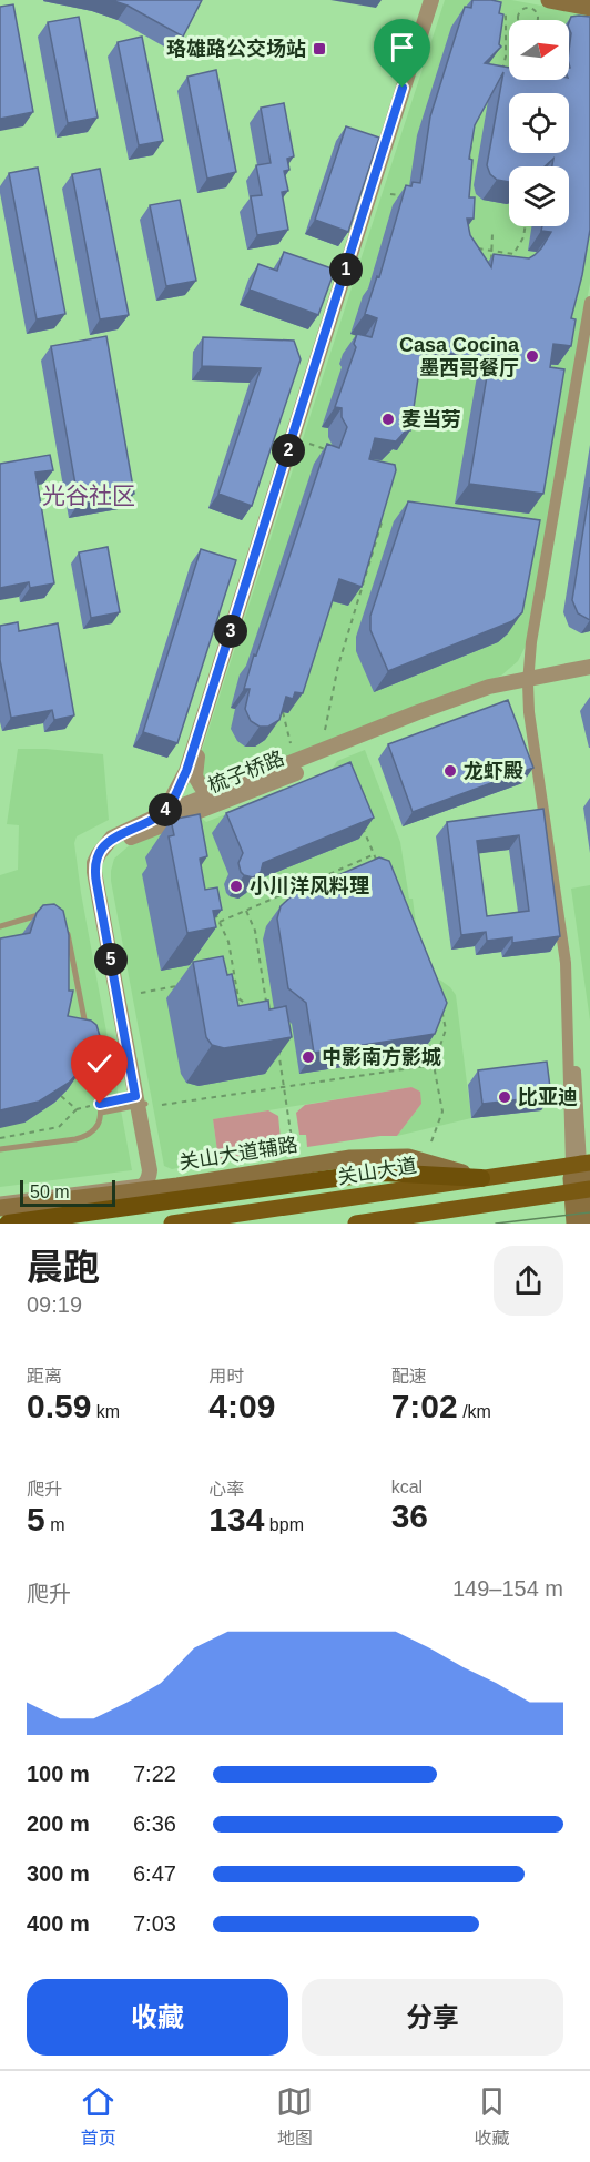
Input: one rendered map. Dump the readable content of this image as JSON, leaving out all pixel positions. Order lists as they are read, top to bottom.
{
  "streets": {
    "main road": ["关山大道辅路", "关山大道"],
    "street": ["梳子桥路"]
  },
  "crossings": [
    ["梳子桥路", "关山大道辅路"],
    ["关山大道辅路", "关山大道"]
  ],
  "districts": ["光谷社区"],
  "places": {
    "transit": ["珞雄路公交场站"],
    "other": [
      "Casa Cocina 墨西哥餐厅",
      "麦当劳",
      "龙虾殿",
      "小川洋风料理",
      "中影南方影城",
      "比亚迪"
    ]
  },
  "scale_bar": "50 m",
  "north": "right",
  "page": {
    "pins": [
      "1",
      "2",
      "3",
      "4",
      "5"
    ],
    "scale": "50 m",
    "heading": ["晨跑", "09:19"],
    "stats": [
      ["距离", "0.59 km"],
      ["用时", "4:09"],
      ["配速", "7:02 /km"],
      ["爬升", "5 m"],
      ["心率", "134 bpm"],
      ["kcal", "36"]
    ],
    "chart": ["爬升", "149–154 m"],
    "list": [
      {
        "name": "100 m",
        "note": "7:22"
      },
      {
        "name": "200 m",
        "note": "6:36"
      },
      {
        "name": "300 m",
        "note": "6:47"
      },
      {
        "name": "400 m",
        "note": "7:03"
      }
    ],
    "buttons": ["收藏", "分享"],
    "tabs": ["首页", "地图", "收藏"]
  }
}
